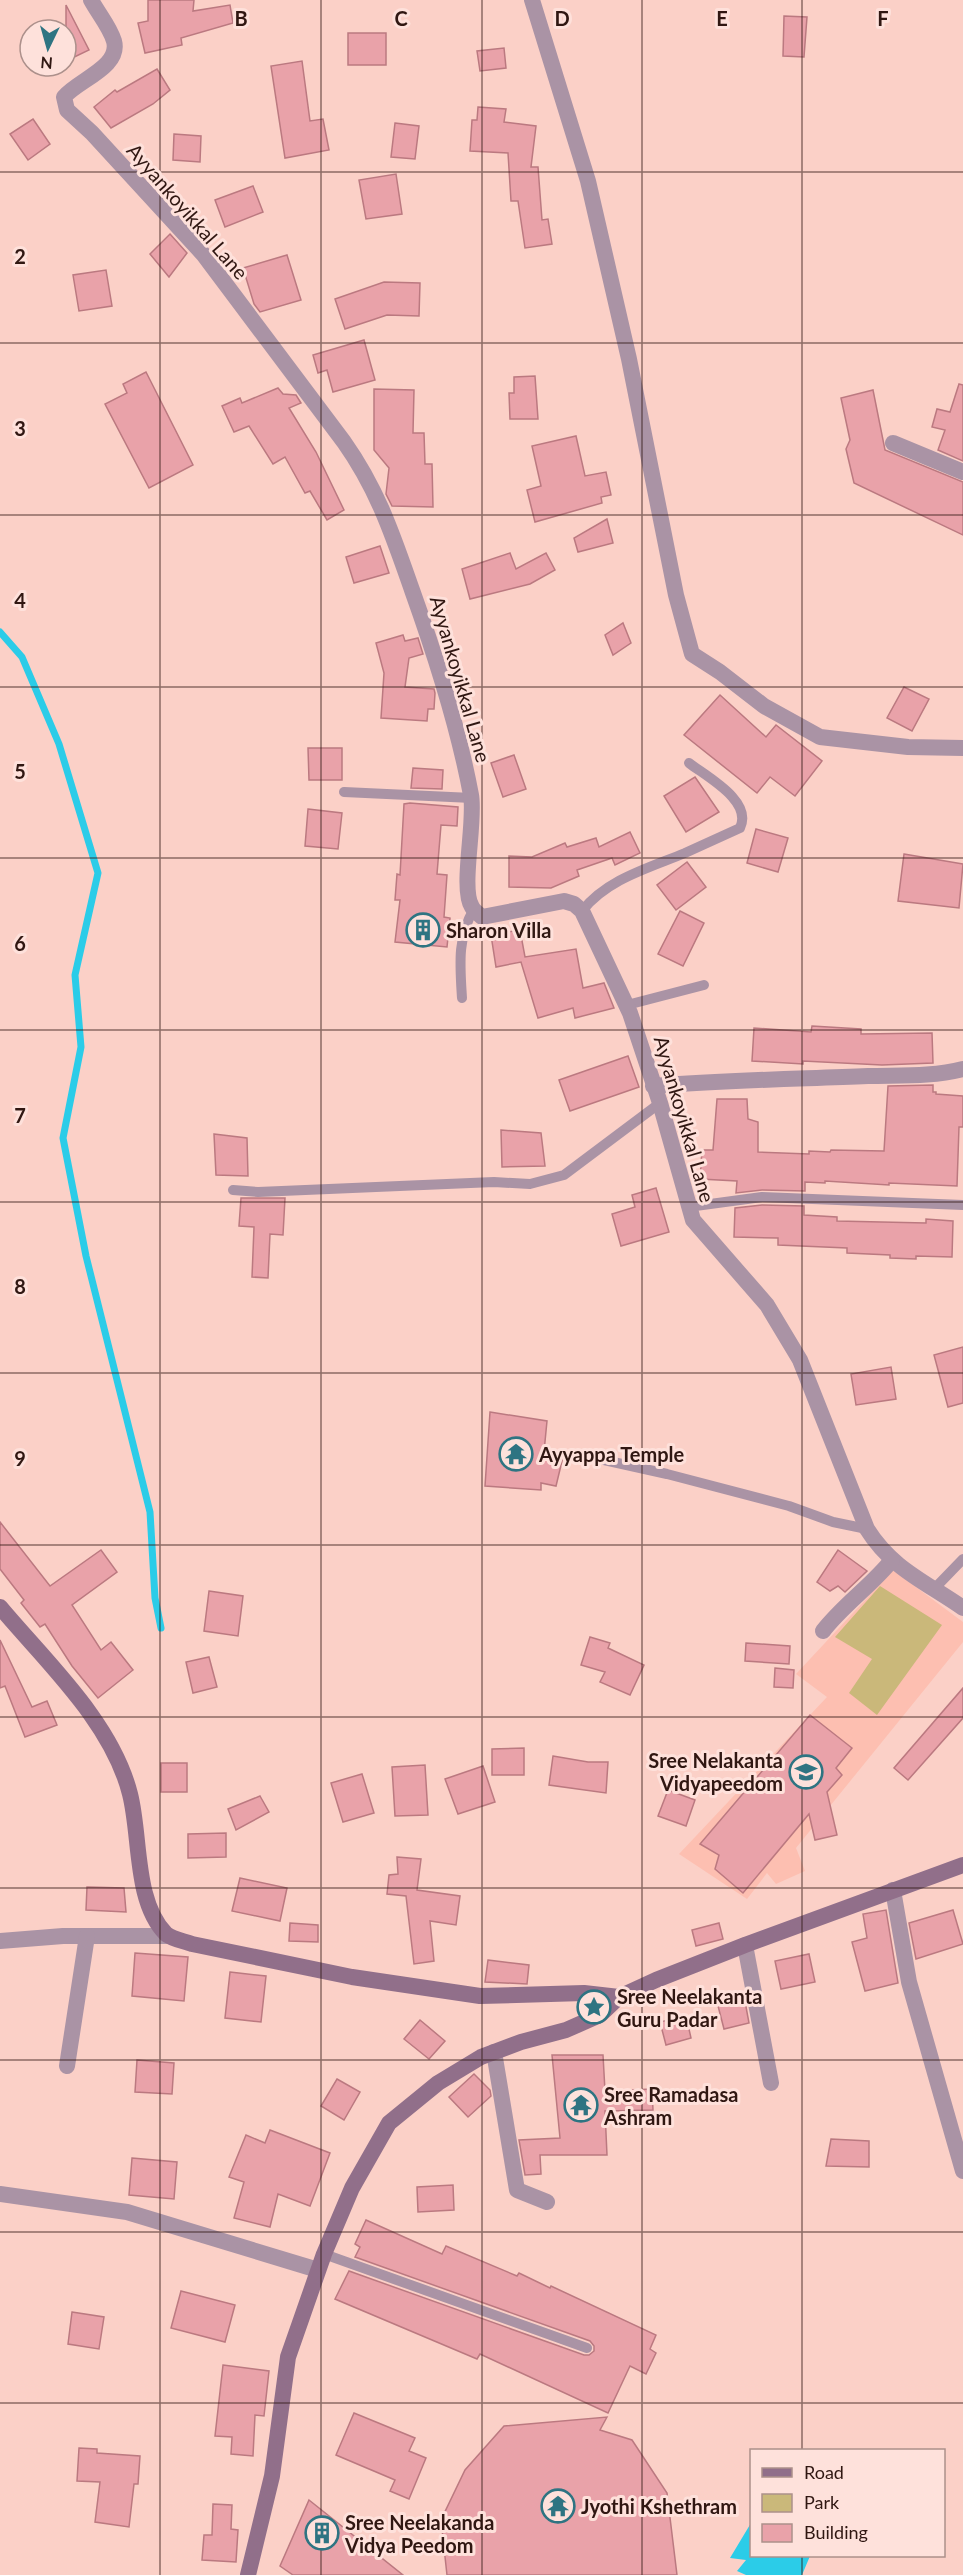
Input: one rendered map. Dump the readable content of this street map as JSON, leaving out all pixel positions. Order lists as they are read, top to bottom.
{
  "streets": {
    "street": ["Ayyankoyikkal Lane"]
  },
  "places": {
    "building": ["Sharon Villa", "Sree Neelakanda Vidya Peedom"],
    "temple": ["Ayyappa Temple", "Sree Ramadasa Ashram", "Jyothi Kshethram"],
    "school or university": ["Sree Nelakanta Vidyapeedom"],
    "place": ["Sree Neelakanta Guru Padar"]
  },
  "legend": ["Road", "Park", "Building"],
  "north": "bottom",
  "grid": {
    "columns": [
      "B",
      "C",
      "D",
      "E",
      "F"
    ],
    "rows": [
      "2",
      "3",
      "4",
      "5",
      "6",
      "7",
      "8",
      "9"
    ]
  }
}
